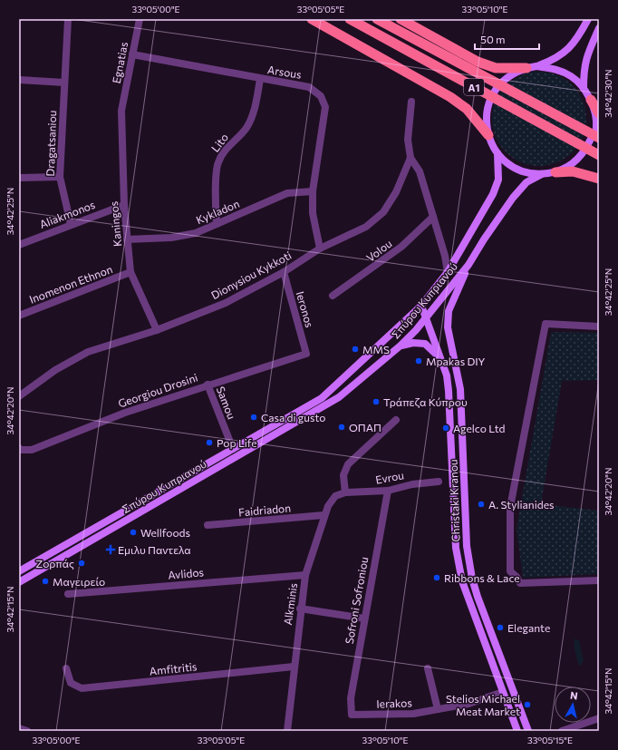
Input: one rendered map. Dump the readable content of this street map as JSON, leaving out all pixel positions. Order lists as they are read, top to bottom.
{
  "streets": {
    "highway": ["A1"],
    "main road": ["Σπύρου Κυπριανού", "Christaki Kranou"],
    "street": [
      "Egnatias",
      "Arsous",
      "Lito",
      "Dragatsaniou",
      "Kykladon",
      "Aliakmonos",
      "Kaningos",
      "Volou",
      "Dionysiou Kykkoti",
      "Inomenon Ethnon",
      "Ieronos",
      "Georgiou Drosini",
      "Samou",
      "Evrou",
      "Faidriadon",
      "Avlidos",
      "Sofroni Sofroniou",
      "Alkminis",
      "Amfitritis",
      "Ierakos"
    ]
  },
  "crossings": [
    ["Egnatias", "Arsous"],
    ["Egnatias", "Kaningos"],
    ["Arsous", "Lito"],
    ["Arsous", "Kykladon"],
    ["Arsous", "Dionysiou Kykkoti"],
    ["Lito", "Kykladon"],
    ["Dragatsaniou", "Aliakmonos"],
    ["Kykladon", "Kaningos"],
    ["Aliakmonos", "Kaningos"],
    ["Kaningos", "Dionysiou Kykkoti"],
    ["Kaningos", "Inomenon Ethnon"],
    ["Dionysiou Kykkoti", "Ieronos"],
    ["Σπύρου Κυπριανού", "Samou"],
    ["Σπύρου Κυπριανού", "Christaki Kranou"],
    ["Ieronos", "Georgiou Drosini"],
    ["Georgiou Drosini", "Samou"],
    ["Evrou", "Sofroni Sofroniou"],
    ["Evrou", "Alkminis"],
    ["Christaki Kranou", "Ierakos"],
    ["Faidriadon", "Alkminis"],
    ["Avlidos", "Alkminis"],
    ["Sofroni Sofroniou", "Ierakos"],
    ["Alkminis", "Amfitritis"]
  ],
  "places": {
    "other": [
      "MMS",
      "Mpakas DIY",
      "Τράπεζα Κύπρου",
      "Casa di gusto",
      "ΟΠΑΠ",
      "Agelco Ltd",
      "Pop Life",
      "A. Stylianides",
      "Wellfoods",
      "Ζορπάς",
      "Ribbons & Lace",
      "Μαγειρείο",
      "Elegante",
      "Stelios Michael Meat Market"
    ],
    "health": ["Εμιλυ Παντελα"]
  },
  "scale_bar": "50 m",
  "north": "top",
  "coordinates": [
    "33°05'00\"E",
    "33°05'05\"E",
    "33°05'10\"E",
    "34°42'30\"N",
    "34°42'25\"N",
    "34°42'20\"N",
    "34°42'15\"N",
    "33°05'15\"E"
  ]
}
